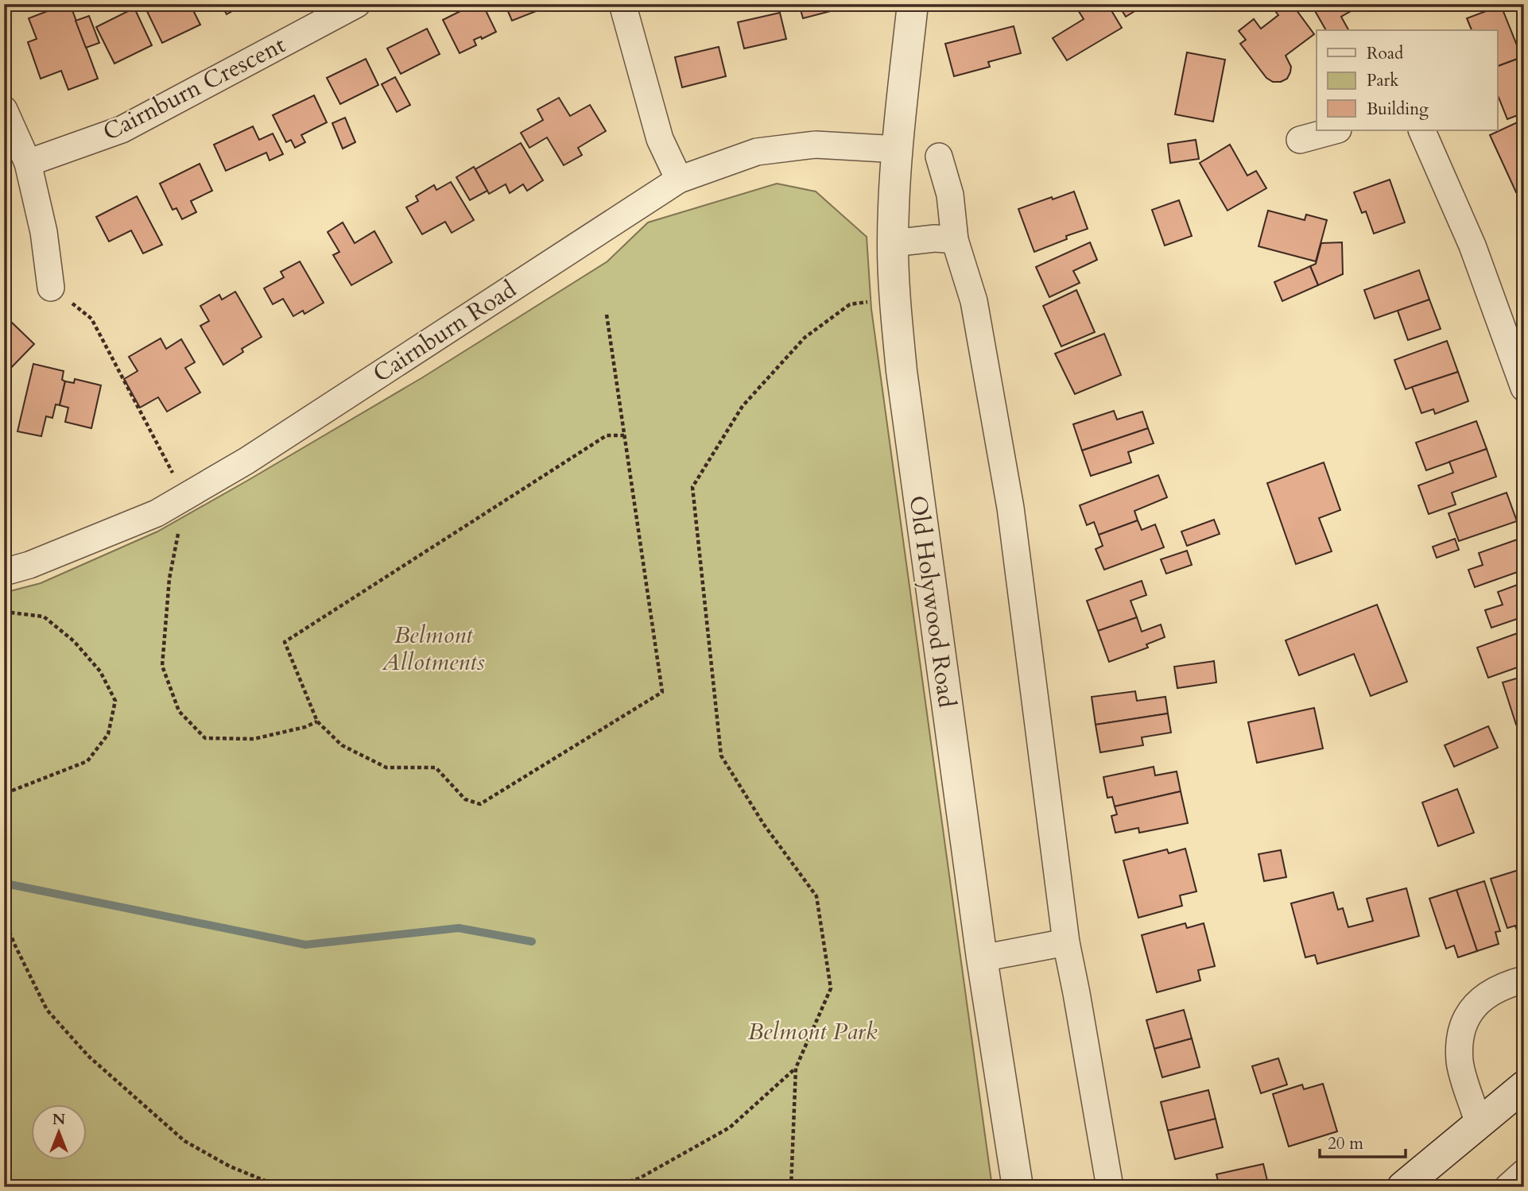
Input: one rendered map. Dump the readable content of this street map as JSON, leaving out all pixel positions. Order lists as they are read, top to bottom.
{
  "streets": {
    "street": ["Cairnburn Crescent", "Cairnburn Road", "Old Holywood Road"]
  },
  "crossings": [
    ["Cairnburn Road", "Old Holywood Road"]
  ],
  "parks": ["Belmont Allotments", "Belmont Park"],
  "legend": ["Road", "Park", "Building"],
  "scale_bar": "20 m",
  "north": "top"
}
